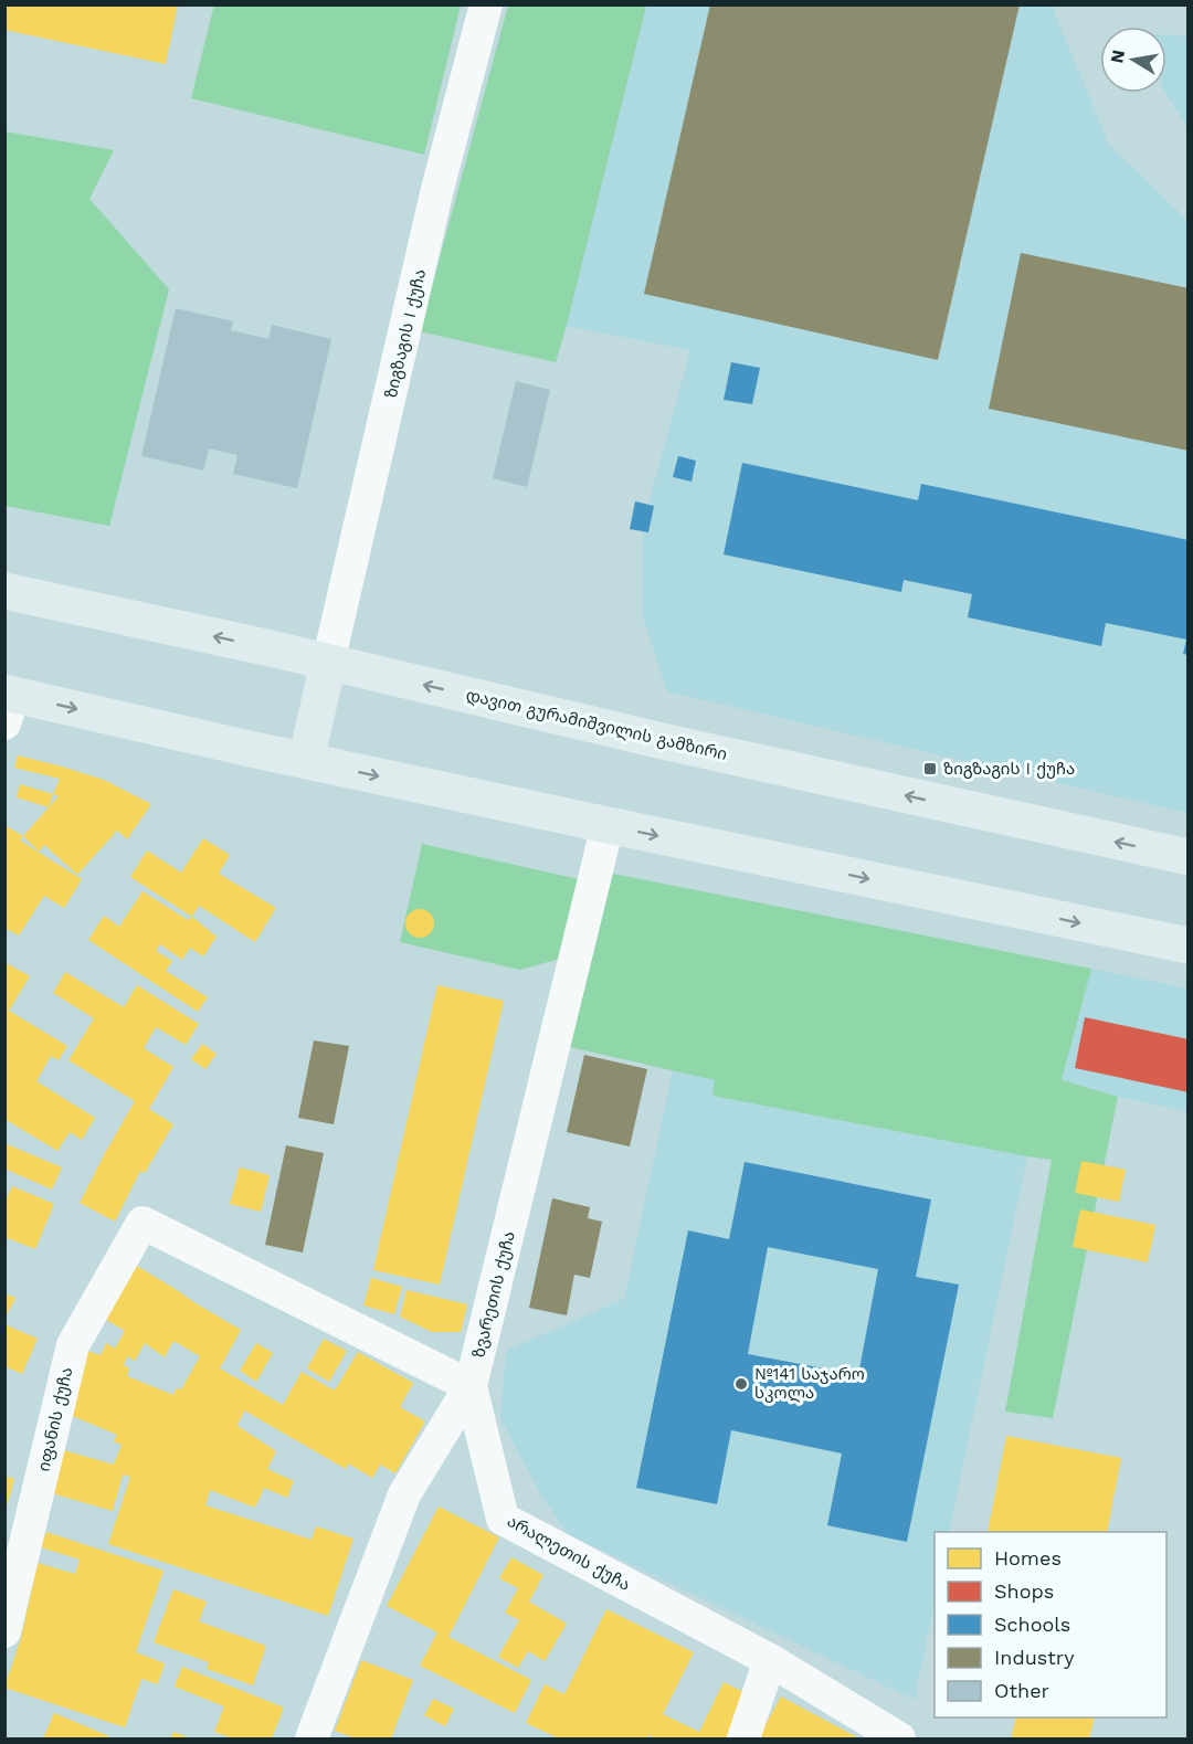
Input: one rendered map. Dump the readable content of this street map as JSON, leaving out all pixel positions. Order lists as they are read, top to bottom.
{
  "streets": {
    "main road": ["დავით გურამიშვილის გამზირი"],
    "street": [
      "ზიგზაგის I ქუჩა",
      "ზვარეთის ქუჩა",
      "იფანის ქუჩა",
      "არალეთის ქუჩა"
    ]
  },
  "crossings": [
    ["ზიგზაგის I ქუჩა", "დავით გურამიშვილის გამზირი"],
    ["ზვარეთის ქუჩა", "იფანის ქუჩა"],
    ["ზვარეთის ქუჩა", "არალეთის ქუჩა"],
    ["იფანის ქუჩა", "არალეთის ქუჩა"]
  ],
  "places": {
    "transit": ["ზიგზაგის I ქუჩა"],
    "other": ["№141 საჯარო სკოლა"]
  },
  "legend": [
    "Homes",
    "Shops",
    "Schools",
    "Industry",
    "Other"
  ],
  "north": "left"
}
